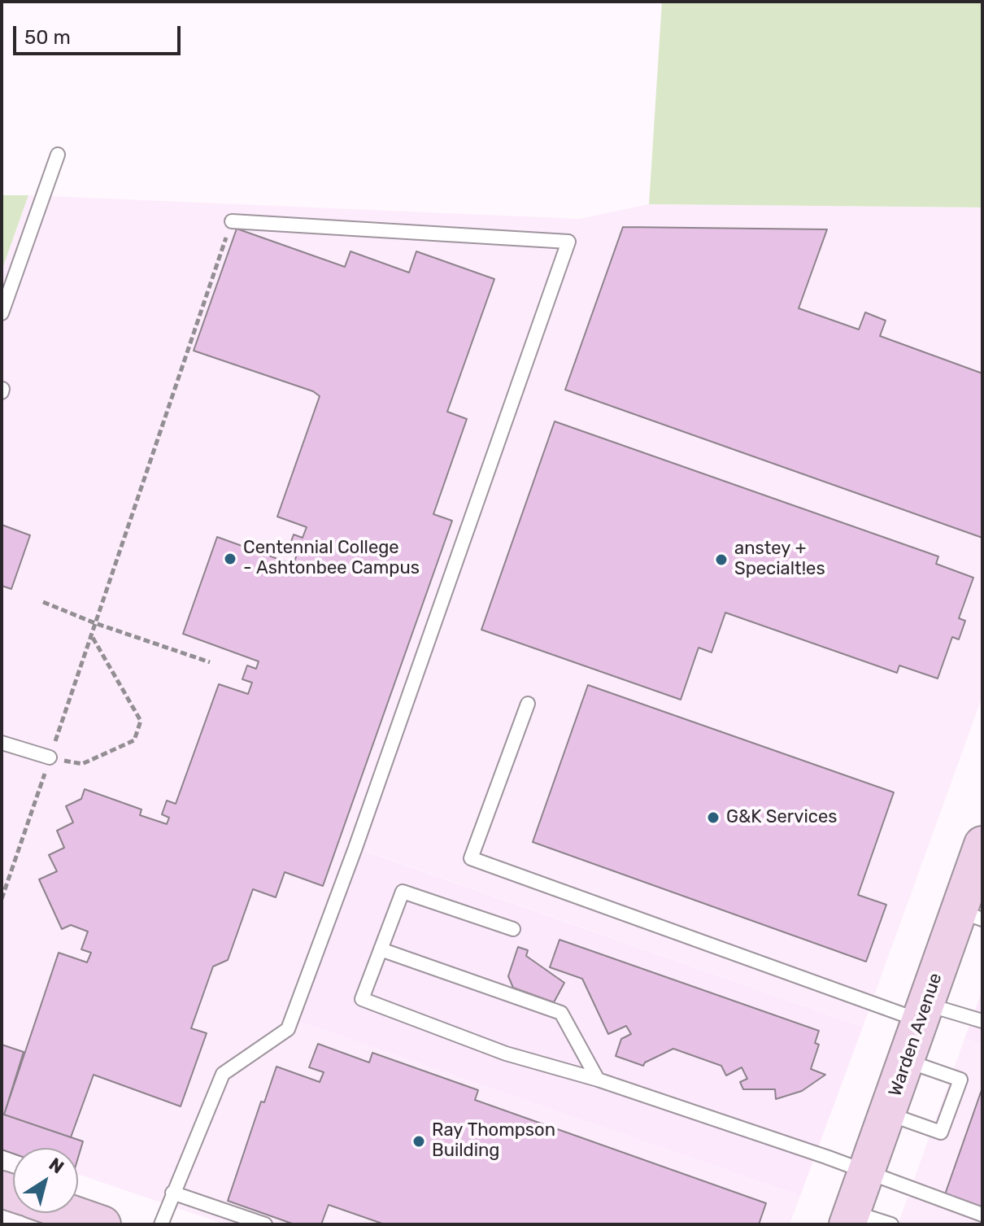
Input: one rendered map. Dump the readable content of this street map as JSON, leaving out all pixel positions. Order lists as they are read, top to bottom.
{
  "streets": {
    "main road": ["Warden Avenue"]
  },
  "places": [
    "Centennial College - Ashtonbee Campus",
    "anstey + Specialt!es",
    "G&K Services",
    "Ray Thompson Building"
  ],
  "scale_bar": "50 m",
  "north": "top right"
}
